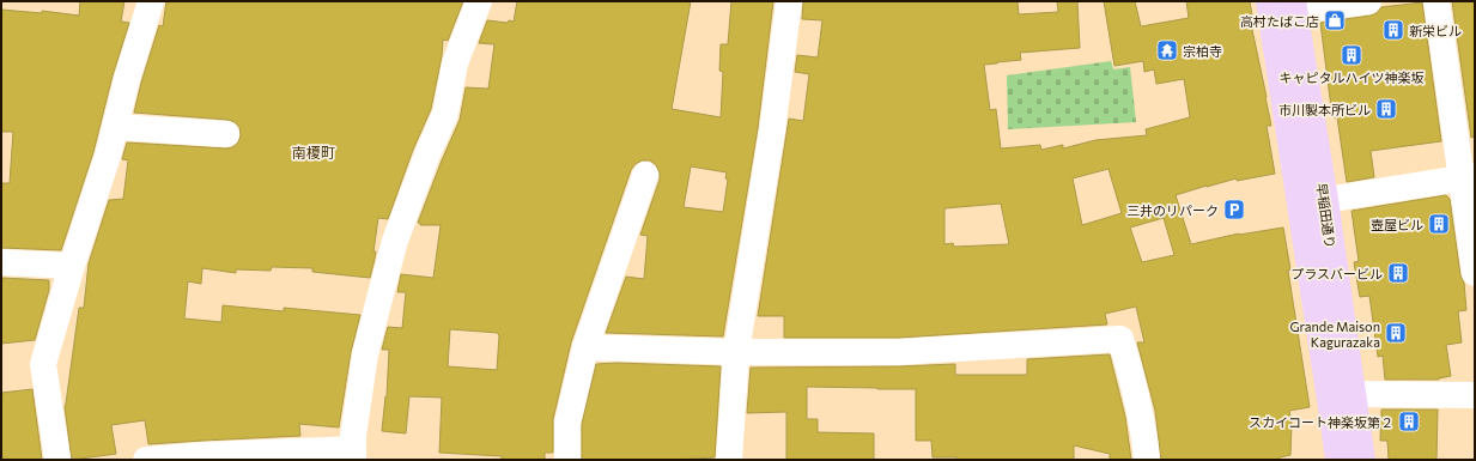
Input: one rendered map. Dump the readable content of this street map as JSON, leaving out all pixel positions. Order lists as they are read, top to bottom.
{
  "streets": {
    "main road": ["早稲田通り"]
  },
  "districts": ["南榎町"],
  "places": {
    "shop": ["高村たばこ店"],
    "building": [
      "新栄ビル",
      "キャピタルハイツ神楽坂",
      "市川製本所ビル",
      "壺屋ビル",
      "プラスバービル",
      "Grande Maison Kagurazaka",
      "スカイコート神楽坂第２"
    ],
    "temple": ["宗柏寺"],
    "parking": ["三井のリパーク"]
  }
}
